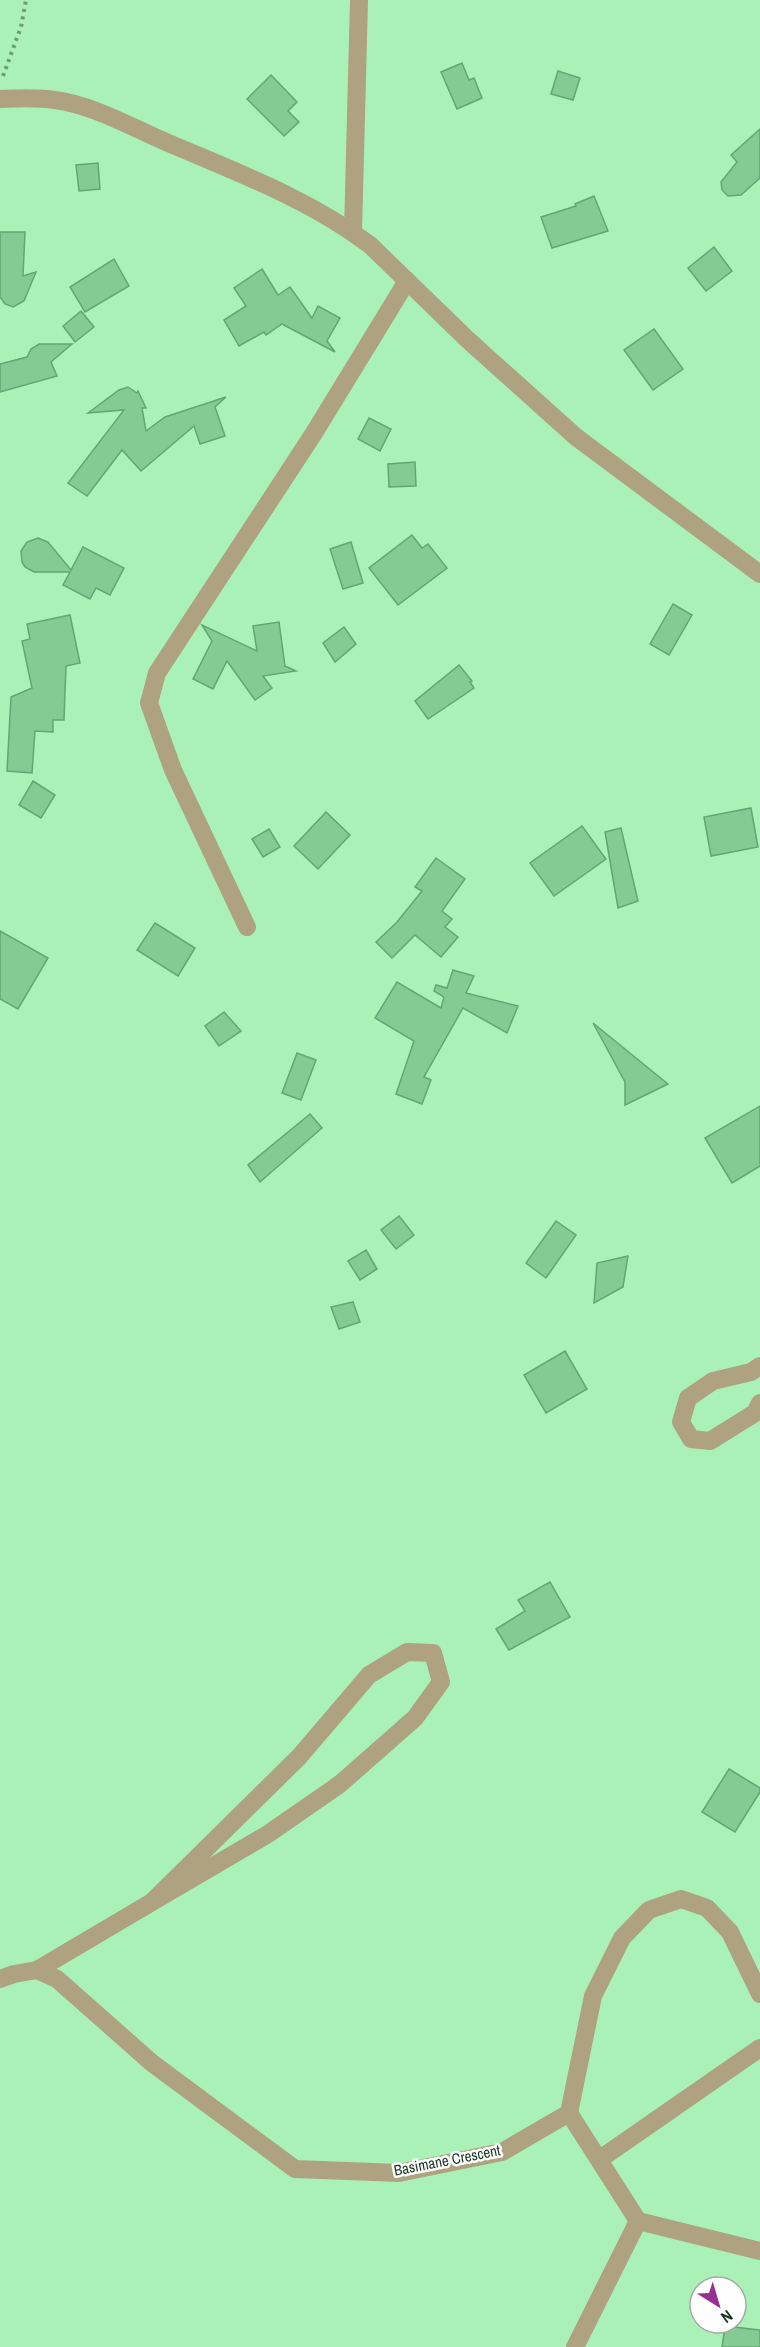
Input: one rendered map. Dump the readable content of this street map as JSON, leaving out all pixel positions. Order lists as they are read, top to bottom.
{
  "streets": {
    "street": ["Basimane Crescent"]
  },
  "north": "bottom right"
}
